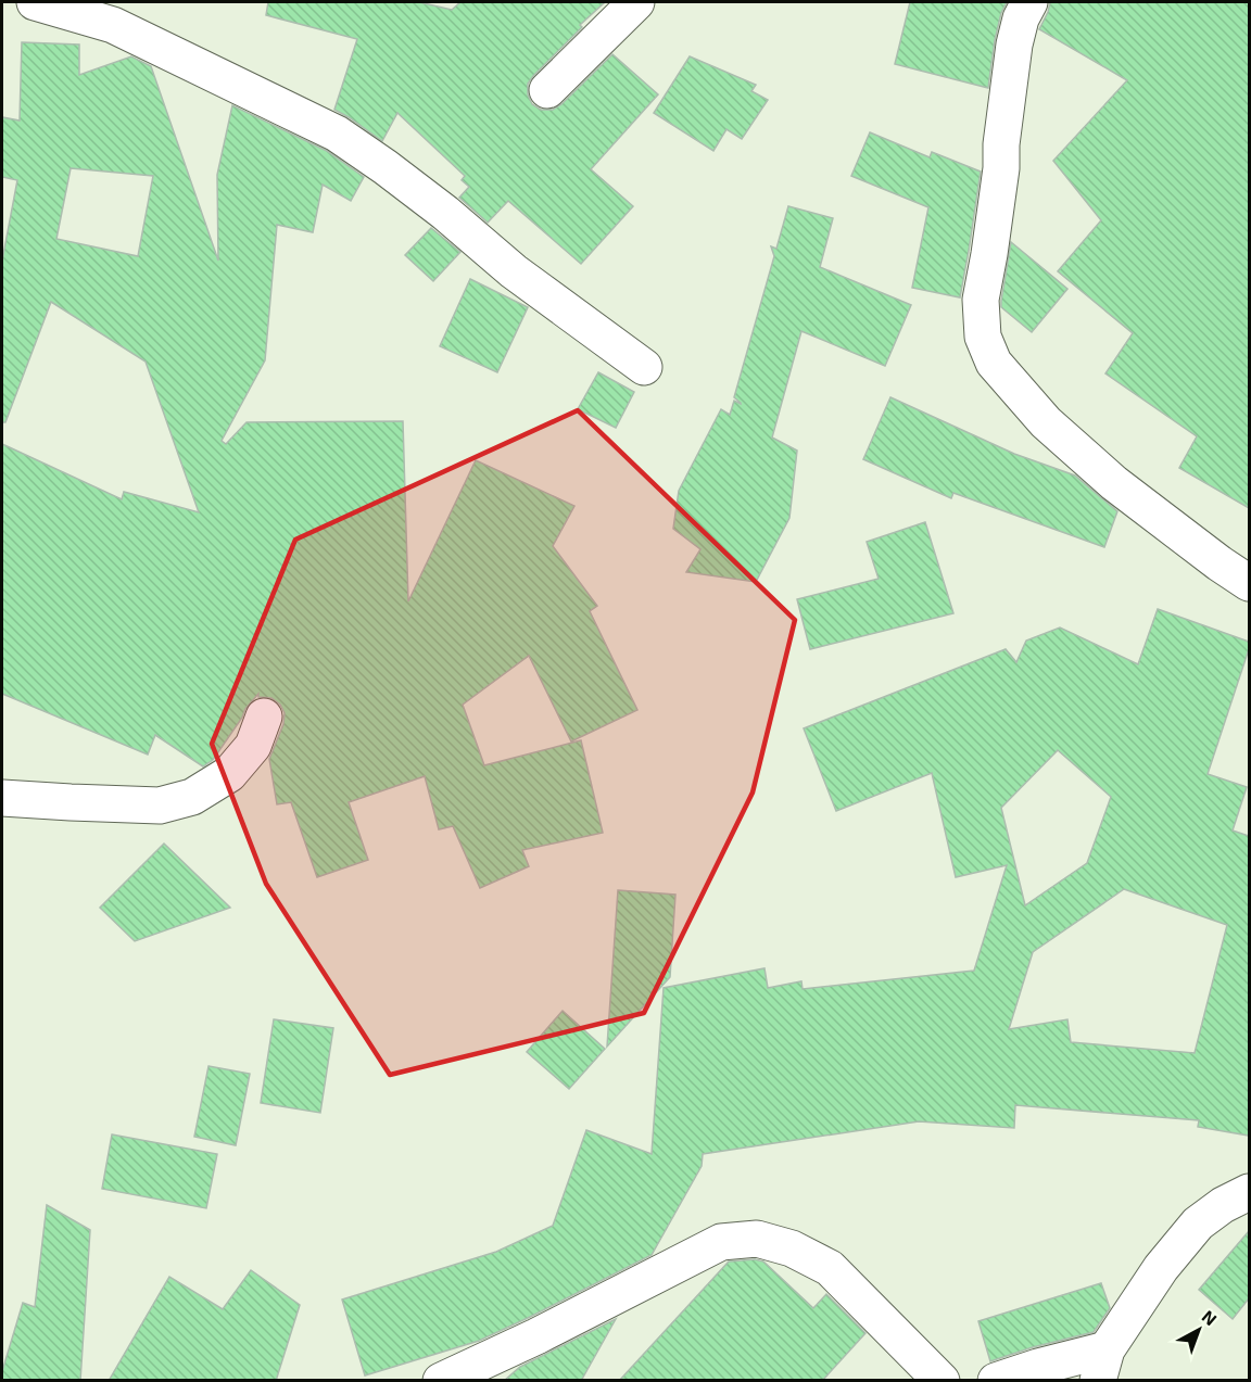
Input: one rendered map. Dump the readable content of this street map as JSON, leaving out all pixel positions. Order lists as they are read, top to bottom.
{
  "north": "top right"
}
